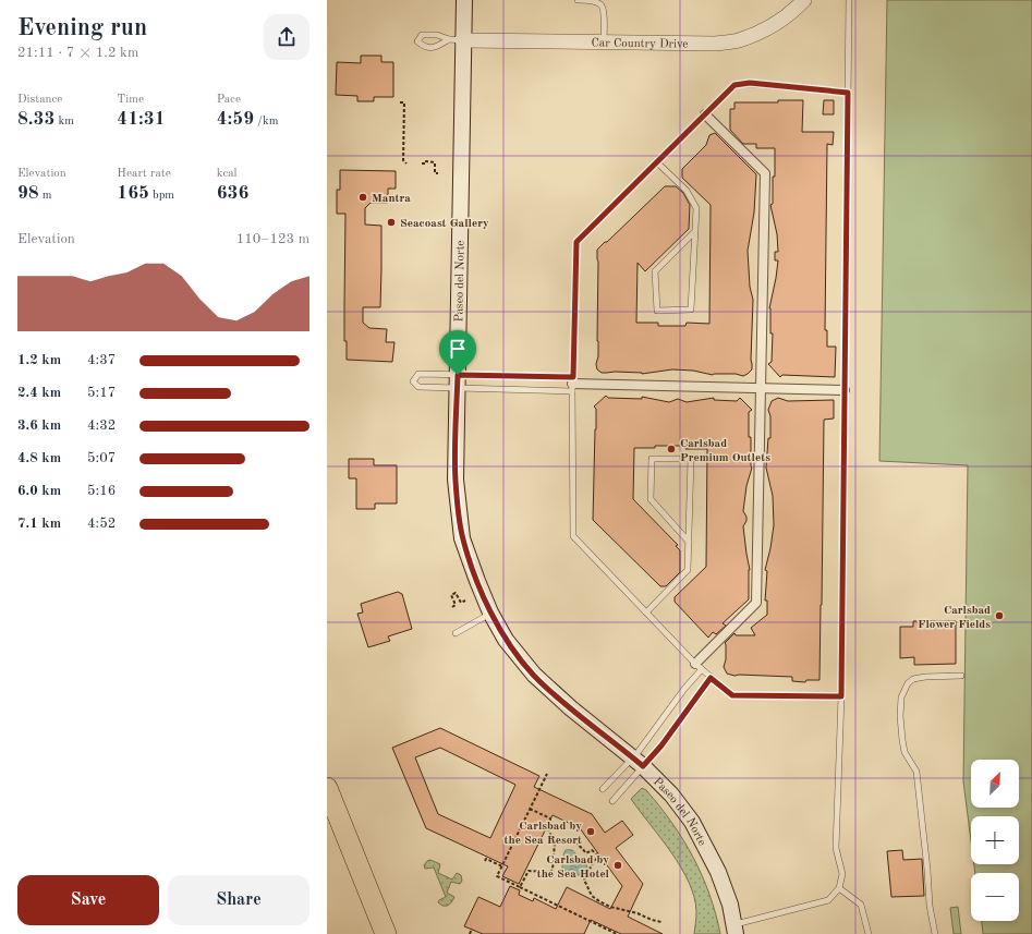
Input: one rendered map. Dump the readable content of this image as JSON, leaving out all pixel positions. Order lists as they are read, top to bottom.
{
  "streets": {
    "main road": ["Paseo del Norte"],
    "street": ["Car Country Drive"]
  },
  "crossings": [
    ["Car Country Drive", "Paseo del Norte"]
  ],
  "places": [
    "Mantra",
    "Seacoast Gallery",
    "Carlsbad Premium Outlets",
    "Carlsbad Flower Fields",
    "Carlsbad by the Sea Resort",
    "Carlsbad by the Sea Hotel"
  ],
  "north": "top right",
  "page": {
    "heading": ["Evening run", "21:11 · 7 × 1.2 km"],
    "stats": [
      ["Distance", "8.33 km"],
      ["Time", "41:31"],
      ["Pace", "4:59 /km"],
      ["Elevation", "98 m"],
      ["Heart rate", "165 bpm"],
      ["kcal", "636"]
    ],
    "chart": ["Elevation", "110–123 m"],
    "list": [
      {
        "name": "1.2 km",
        "note": "4:37"
      },
      {
        "name": "2.4 km",
        "note": "5:17"
      },
      {
        "name": "3.6 km",
        "note": "4:32"
      },
      {
        "name": "4.8 km",
        "note": "5:07"
      },
      {
        "name": "6.0 km",
        "note": "5:16"
      },
      {
        "name": "7.1 km",
        "note": "4:52"
      }
    ],
    "map_buttons": ["+", "−"],
    "buttons": ["Save", "Share"]
  }
}
